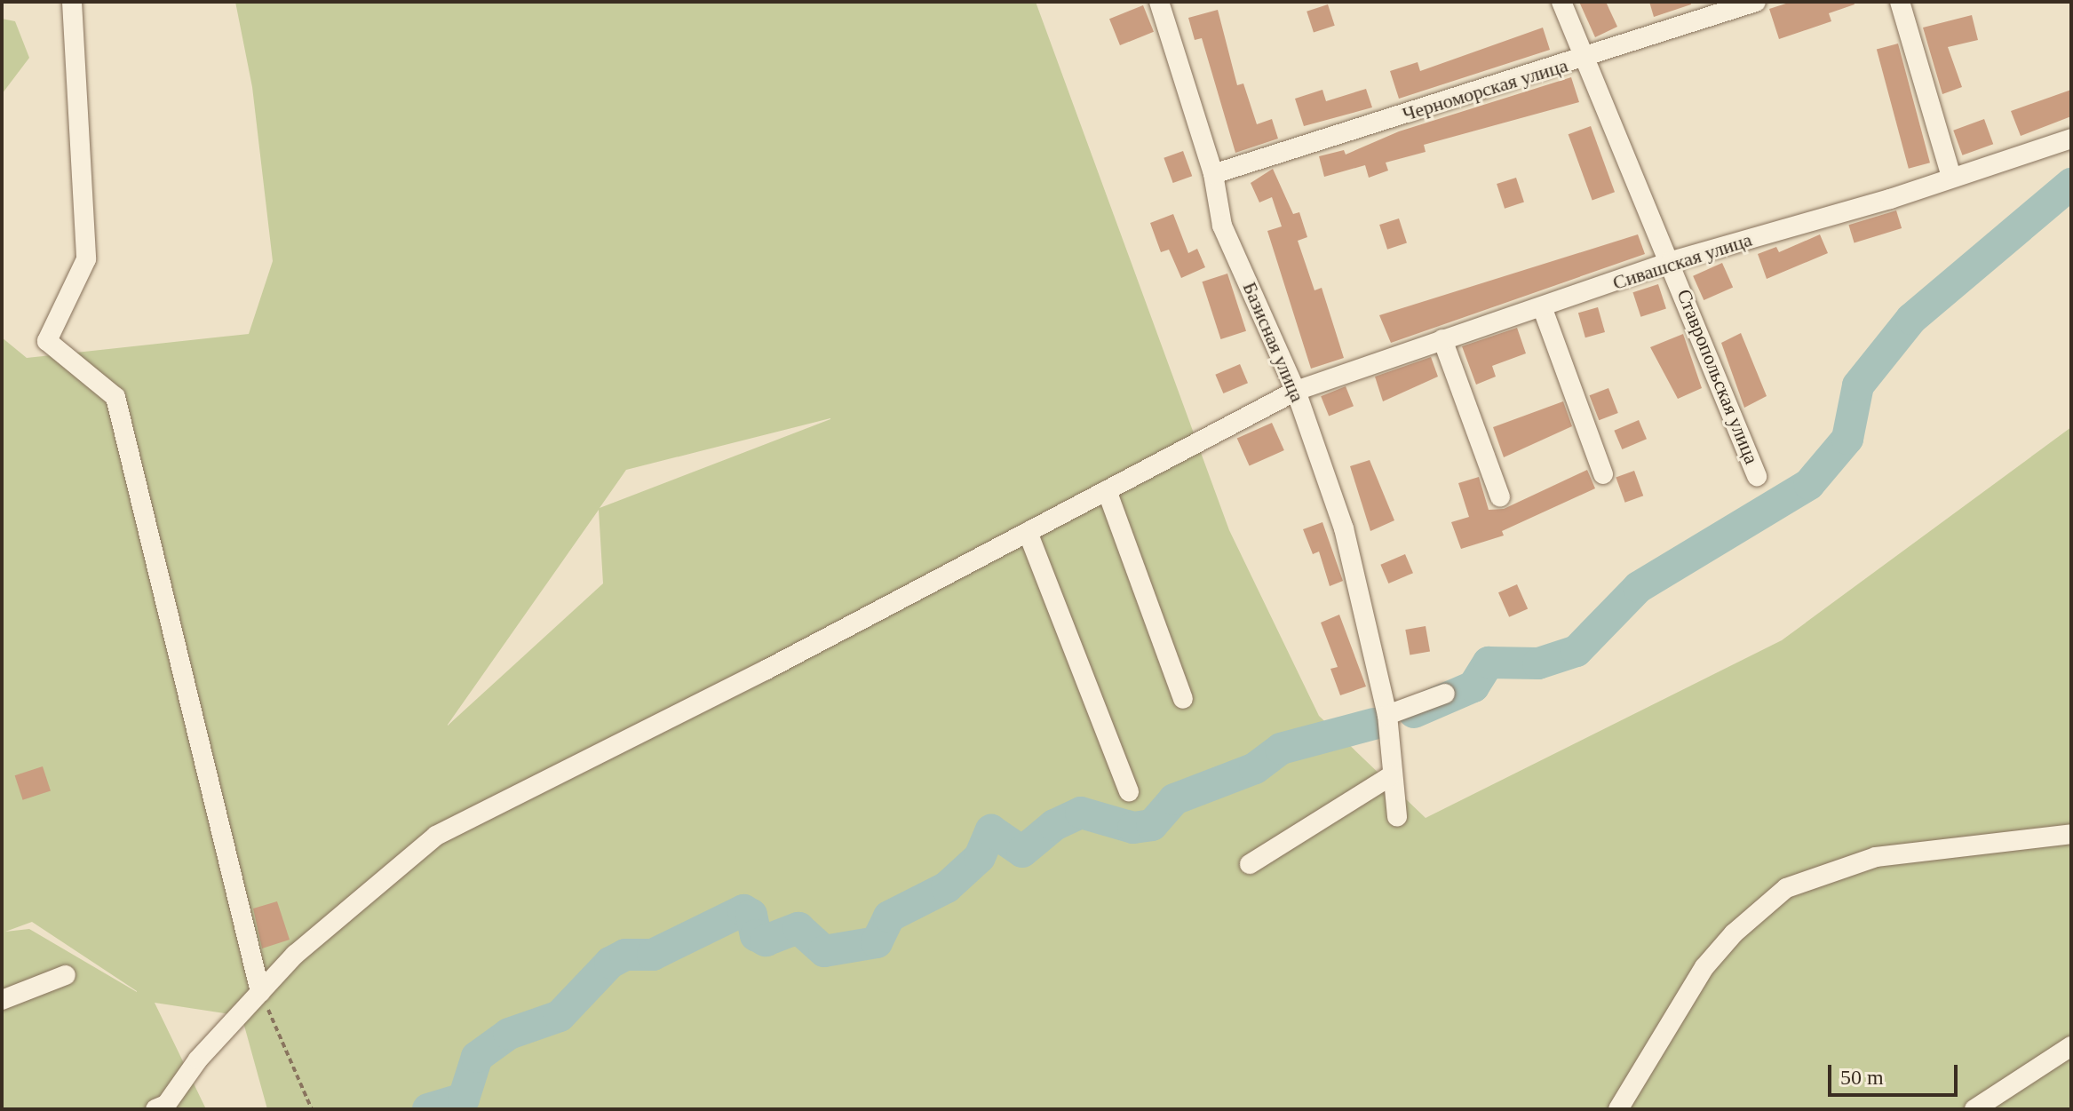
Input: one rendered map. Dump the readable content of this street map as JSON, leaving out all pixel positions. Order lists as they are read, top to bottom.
{
  "streets": {
    "street": [
      "Черноморская улица",
      "Сивашская улица",
      "Базисная улица",
      "Ставропольская улица"
    ]
  },
  "crossings": [
    ["Черноморская улица", "Базисная улица"],
    ["Черноморская улица", "Ставропольская улица"],
    ["Сивашская улица", "Базисная улица"],
    ["Сивашская улица", "Ставропольская улица"]
  ],
  "scale_bar": "50 m"
}
